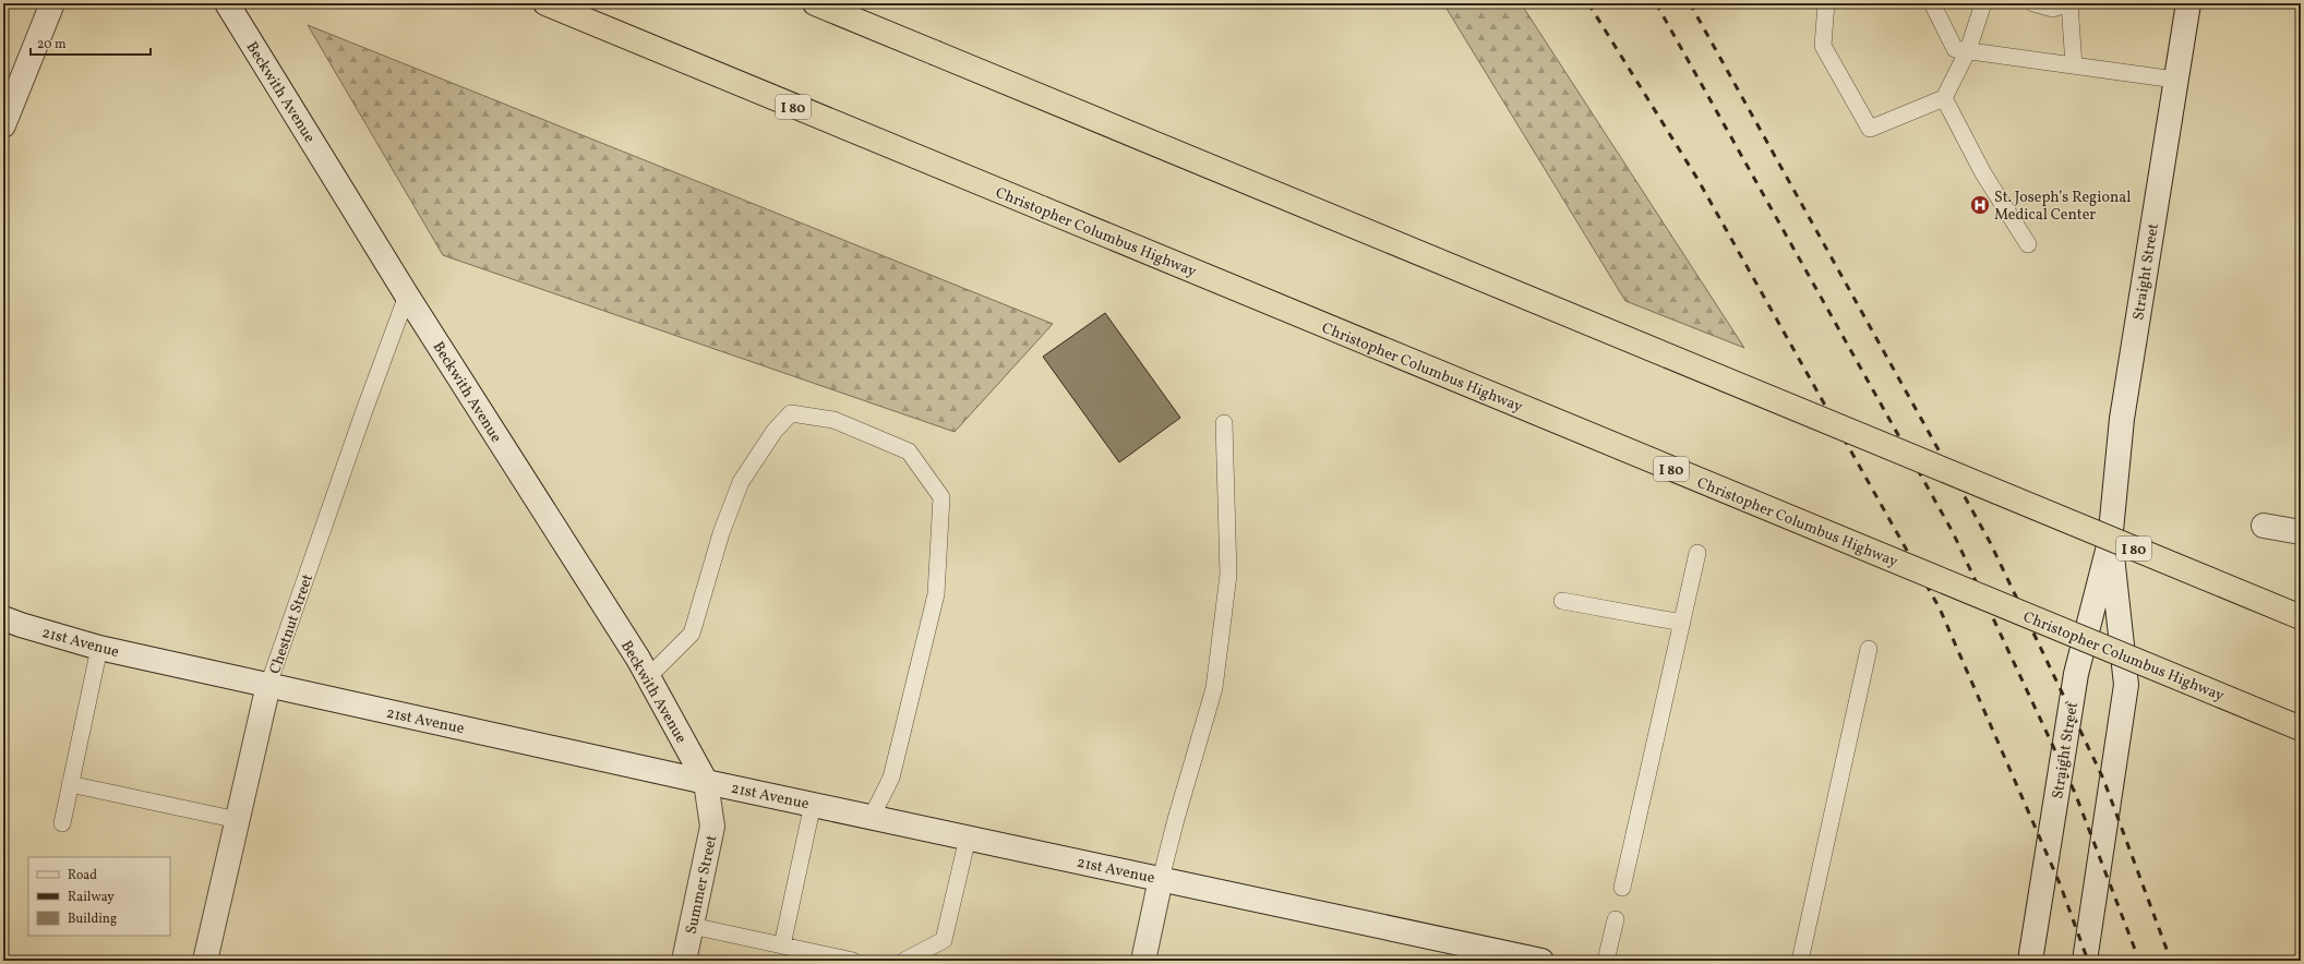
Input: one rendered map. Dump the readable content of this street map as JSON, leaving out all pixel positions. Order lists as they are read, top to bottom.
{
  "streets": {
    "highway": ["I 80", "Christopher Columbus Highway"],
    "street": [
      "Beckwith Avenue",
      "Straight Street",
      "Chestnut Street",
      "21st Avenue",
      "Summer Street"
    ]
  },
  "crossings": [
    ["Beckwith Avenue", "Chestnut Street"],
    ["Beckwith Avenue", "21st Avenue"],
    ["Beckwith Avenue", "Summer Street"],
    ["Chestnut Street", "21st Avenue"],
    ["21st Avenue", "Summer Street"]
  ],
  "places": {
    "hospital": ["St. Joseph’s Regional Medical Center"]
  },
  "legend": ["Road", "Railway", "Building"],
  "scale_bar": "20 m"
}
